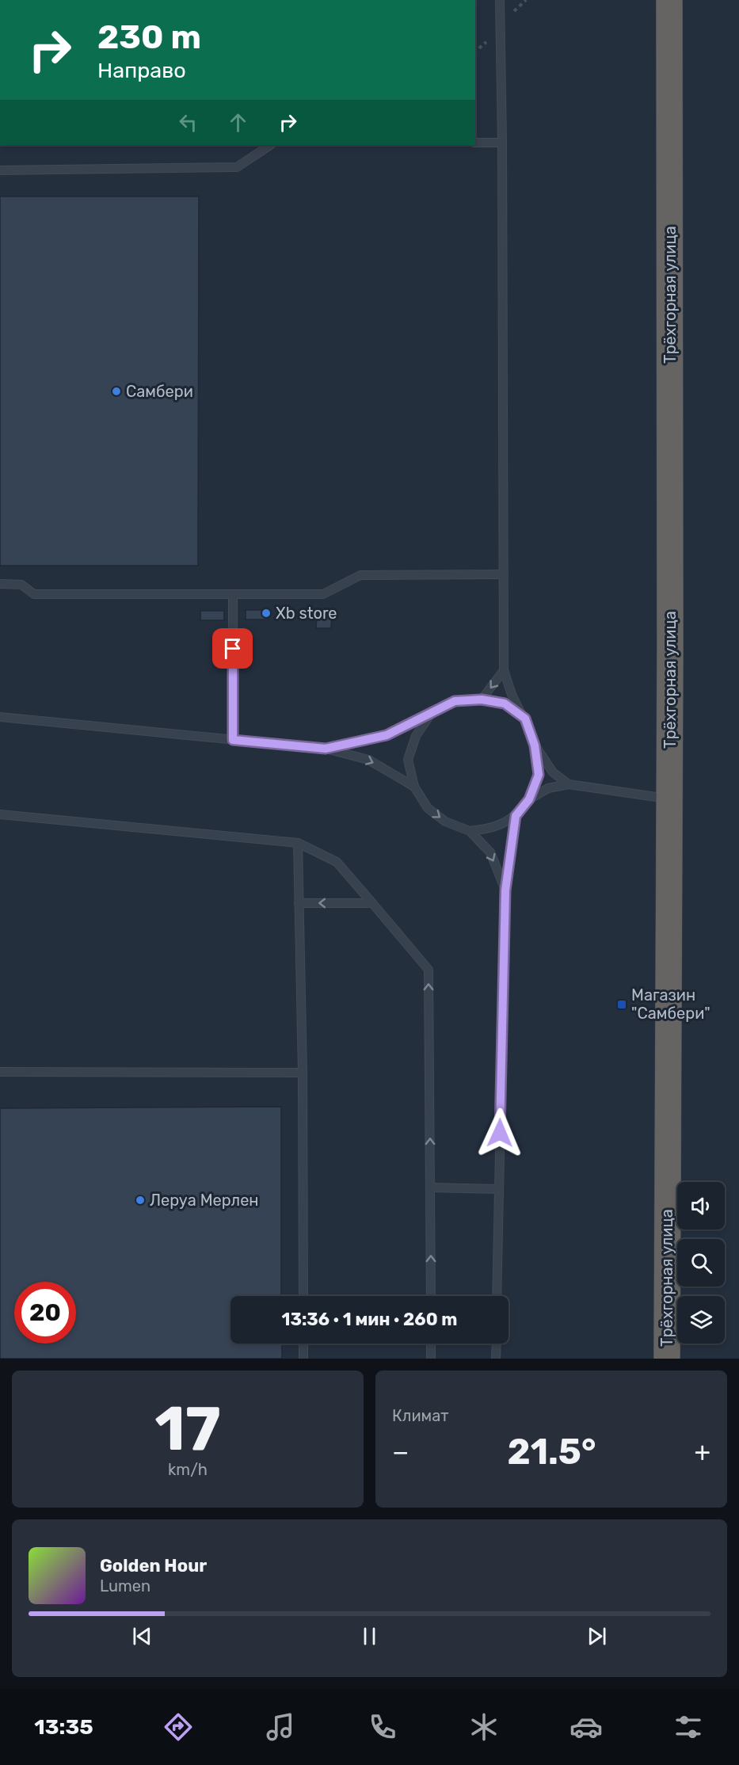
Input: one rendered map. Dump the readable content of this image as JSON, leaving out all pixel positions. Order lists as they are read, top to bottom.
{
  "streets": {
    "highway": ["Трёхгорная улица"]
  },
  "places": {
    "other": ["Самбери", "Xb store", "Леруа Мерлен"],
    "transit": ["Магазин \"Самбери\""]
  },
  "page": {
    "turn": ["230 m", "Направо"],
    "limit": "20",
    "trip": "13:36 · 1 мин · 260 m",
    "tile": [
      ["17", "km/h"],
      "Климат"
    ],
    "heat": ["−", "21.5°", "+"],
    "song": ["Golden Hour", "Lumen"],
    "tabs": "13:35"
  }
}
